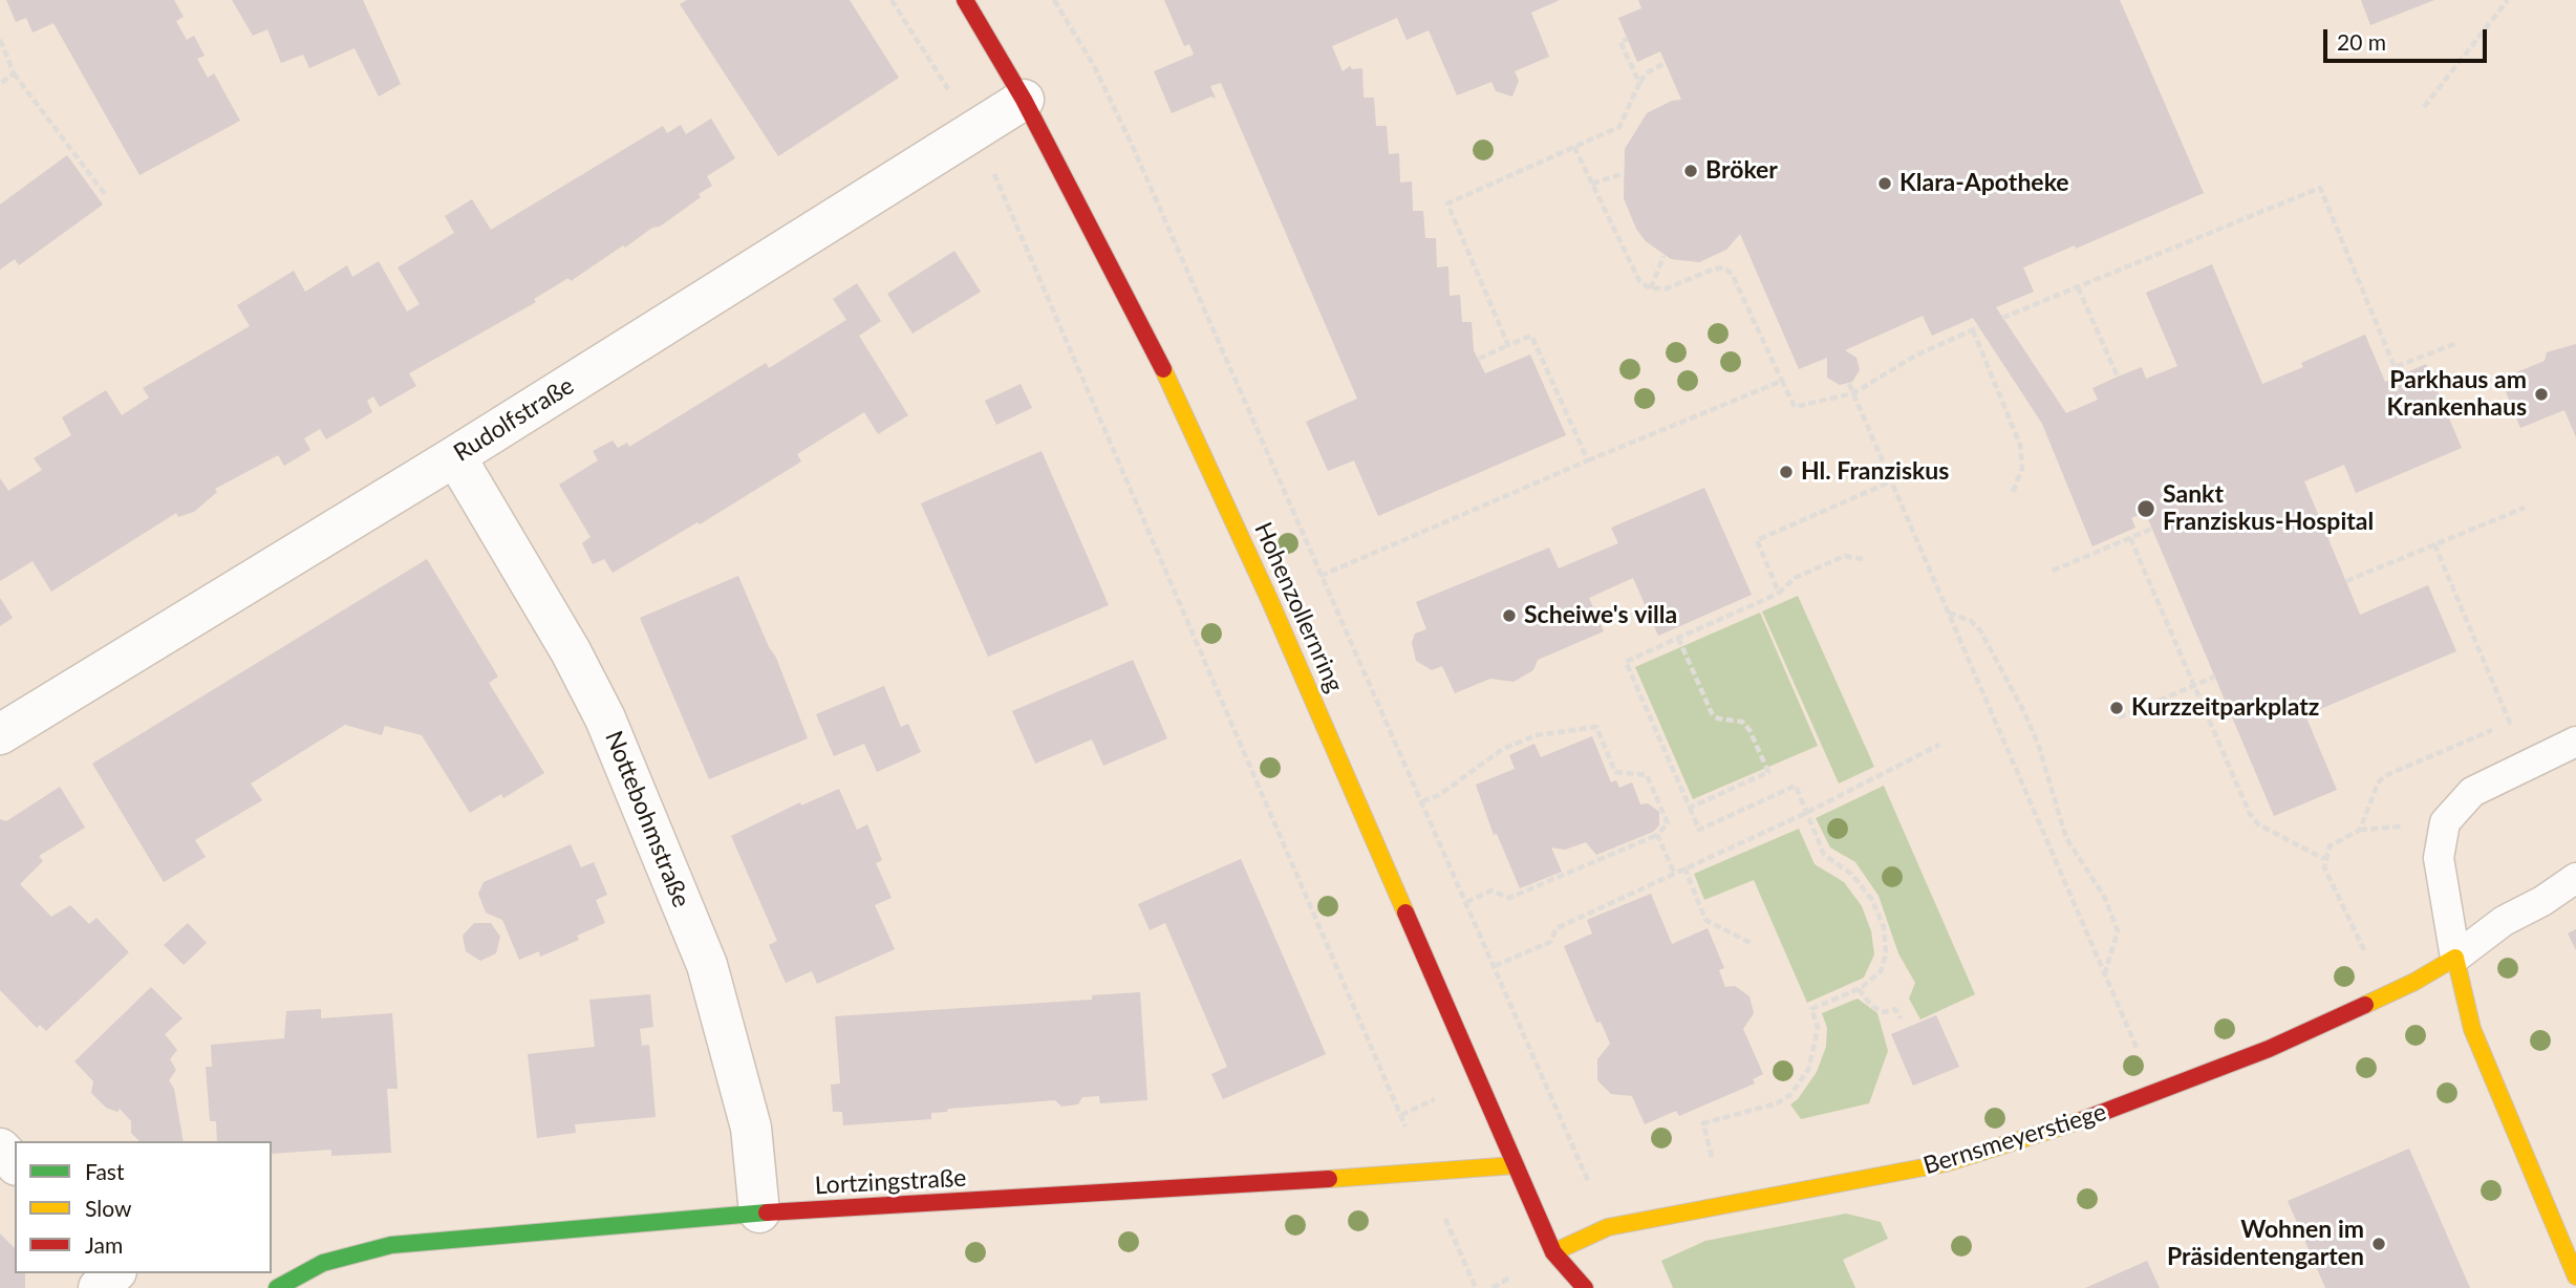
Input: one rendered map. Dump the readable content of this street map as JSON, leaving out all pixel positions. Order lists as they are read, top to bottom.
{
  "streets": {
    "street": [
      "Rudolfstraße",
      "Hohenzollernring",
      "Nottebohmstraße",
      "Bernsmeyerstiege",
      "Lortzingstraße"
    ]
  },
  "crossings": [
    ["Rudolfstraße", "Hohenzollernring"],
    ["Rudolfstraße", "Nottebohmstraße"],
    ["Hohenzollernring", "Bernsmeyerstiege"],
    ["Hohenzollernring", "Lortzingstraße"],
    ["Nottebohmstraße", "Lortzingstraße"]
  ],
  "places": [
    "Bröker",
    "Klara-Apotheke",
    "Parkhaus am Krankenhaus",
    "Hl. Franziskus",
    "Sankt Franziskus-Hospital",
    "Scheiwe's villa",
    "Kurzzeitparkplatz",
    "Wohnen im Präsidentengarten"
  ],
  "legend": ["Fast", "Slow", "Jam"],
  "scale_bar": "20 m"
}
